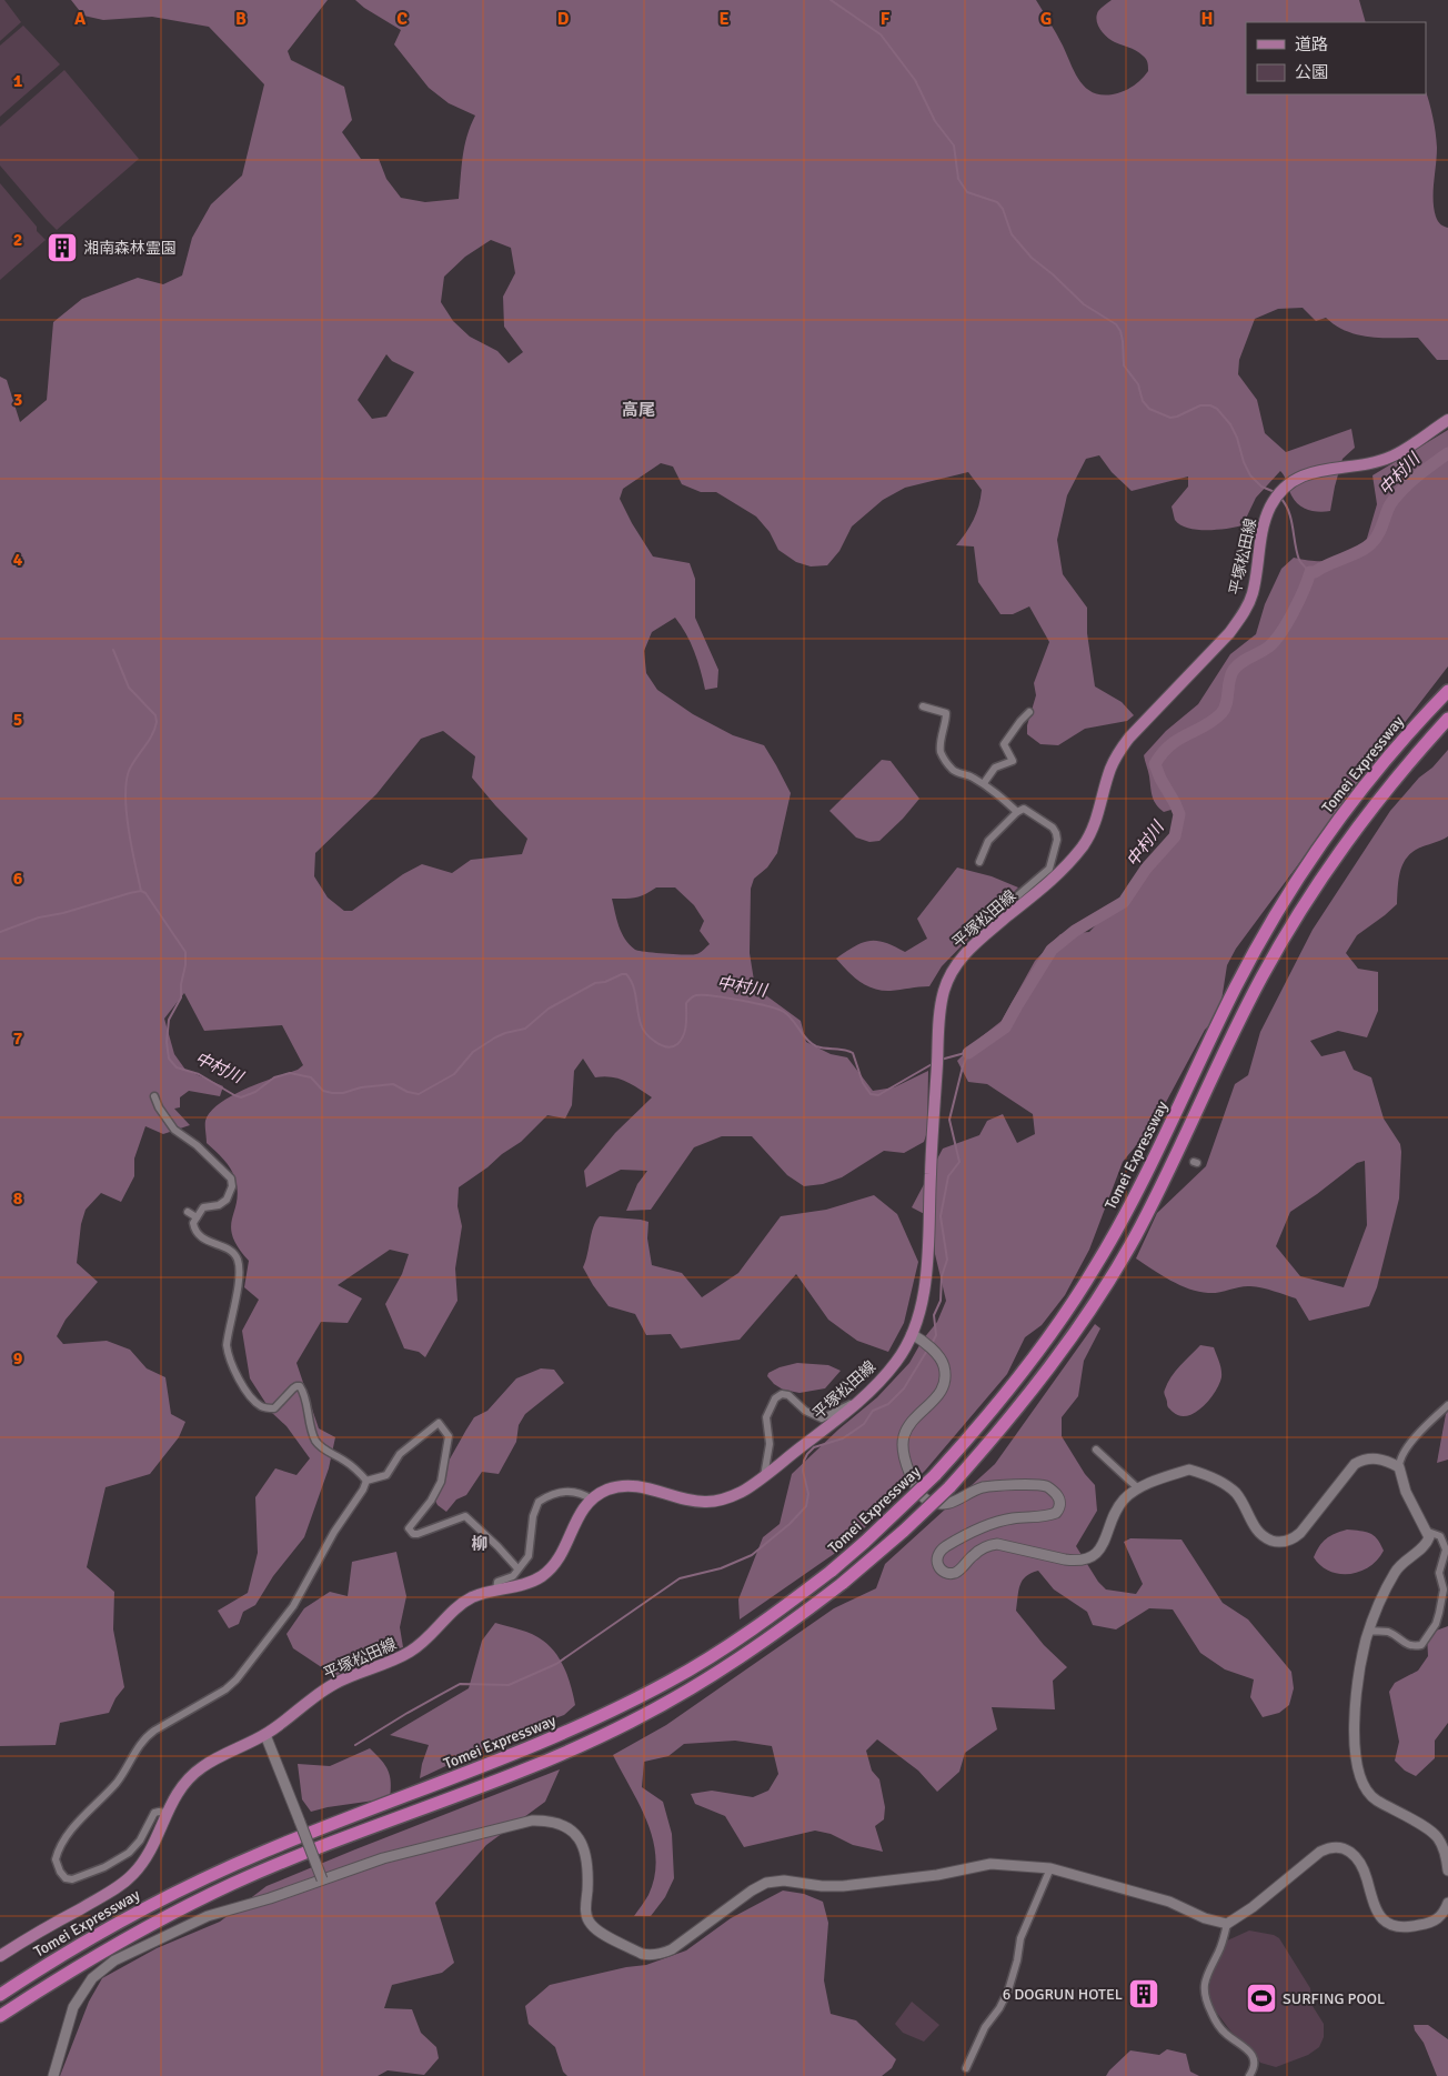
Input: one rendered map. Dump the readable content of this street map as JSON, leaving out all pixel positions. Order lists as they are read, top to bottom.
{
  "streets": {
    "highway": ["Tomei Expressway"],
    "main road": ["平塚松田線"]
  },
  "districts": ["高尾", "柳"],
  "water": ["中村川"],
  "places": {
    "building": ["湘南森林霊園", "6 DOGRUN HOTEL"],
    "sports": ["SURFING POOL"]
  },
  "legend": ["道路", "公園"],
  "grid": {
    "columns": [
      "A",
      "B",
      "C",
      "D",
      "E",
      "F",
      "G",
      "H"
    ],
    "rows": [
      "1",
      "2",
      "3",
      "4",
      "5",
      "6",
      "7",
      "8",
      "9"
    ]
  }
}
